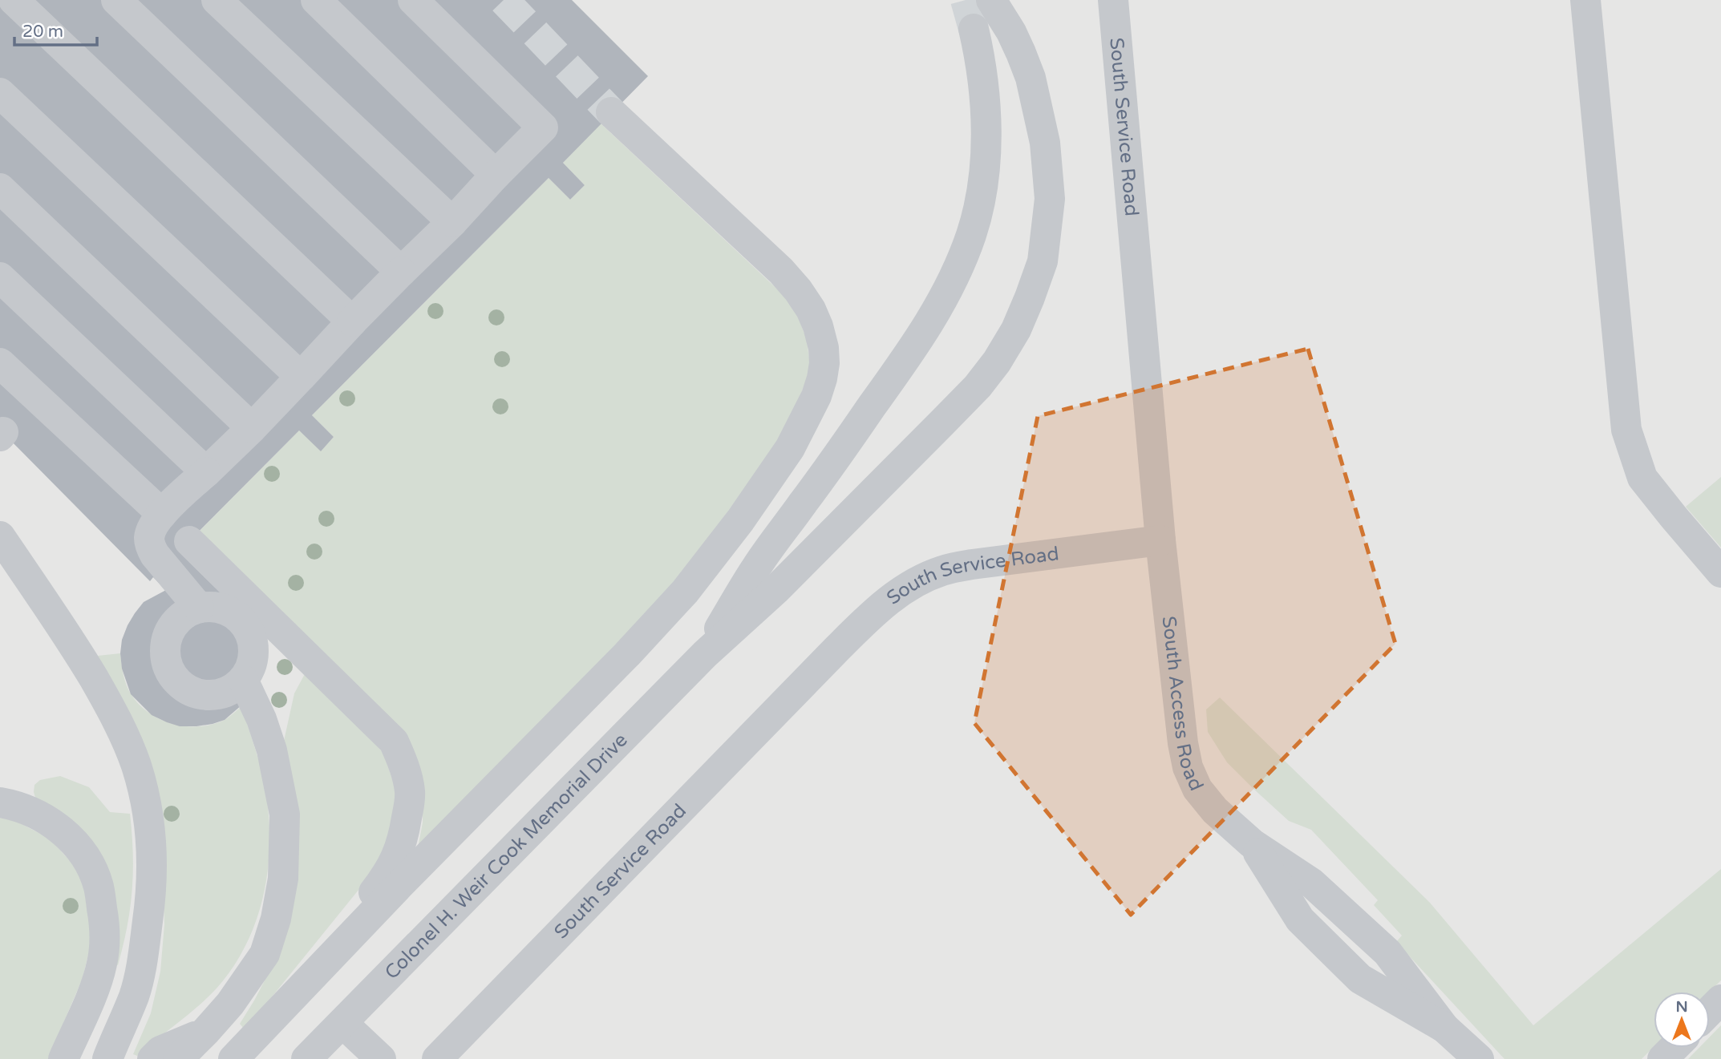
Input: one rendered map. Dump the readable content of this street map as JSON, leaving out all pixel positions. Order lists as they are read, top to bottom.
{
  "streets": {
    "street": ["South Service Road", "South Access Road", "Colonel H. Weir Cook Memorial Drive"]
  },
  "crossings": [
    ["South Service Road", "South Access Road"]
  ],
  "scale_bar": "20 m",
  "north": "top"
}
